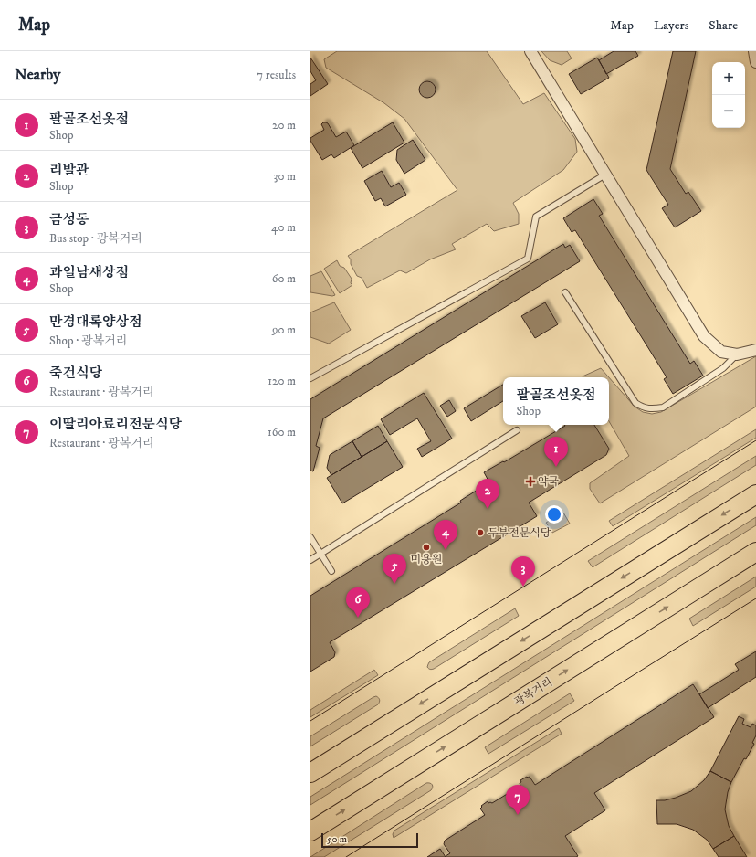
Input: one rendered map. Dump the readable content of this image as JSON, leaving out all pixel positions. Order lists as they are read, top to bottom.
{
  "streets": {
    "highway": ["광복거리"]
  },
  "places": {
    "health": ["약국"],
    "other": ["두부전문식당", "미용원"]
  },
  "scale_bar": "50 m",
  "page": {
    "header": "Map",
    "nav": ["Map", "Layers", "Share"],
    "heading": ["Nearby", "7 results"],
    "map_buttons": ["+", "−"],
    "list": [
      {
        "mark": "1",
        "name": "팔골조선옷점",
        "note": "Shop",
        "value": "20 m"
      },
      {
        "mark": "2",
        "name": "리발관",
        "note": "Shop",
        "value": "30 m"
      },
      {
        "mark": "3",
        "name": "금성동",
        "note": "Bus stop · 광복거리",
        "value": "40 m"
      },
      {
        "mark": "4",
        "name": "과일남새상점",
        "note": "Shop",
        "value": "60 m"
      },
      {
        "mark": "5",
        "name": "만경대록양상점",
        "note": "Shop · 광복거리",
        "value": "90 m"
      },
      {
        "mark": "6",
        "name": "죽건식당",
        "note": "Restaurant · 광복거리",
        "value": "120 m"
      },
      {
        "mark": "7",
        "name": "이딸리아료리전문식당",
        "note": "Restaurant · 광복거리",
        "value": "160 m"
      }
    ],
    "popup": ["팔골조선옷점", "Shop"],
    "pins": [
      "1",
      "2",
      "4",
      "5",
      "3",
      "6",
      "7"
    ],
    "scale": "50 m"
  }
}
